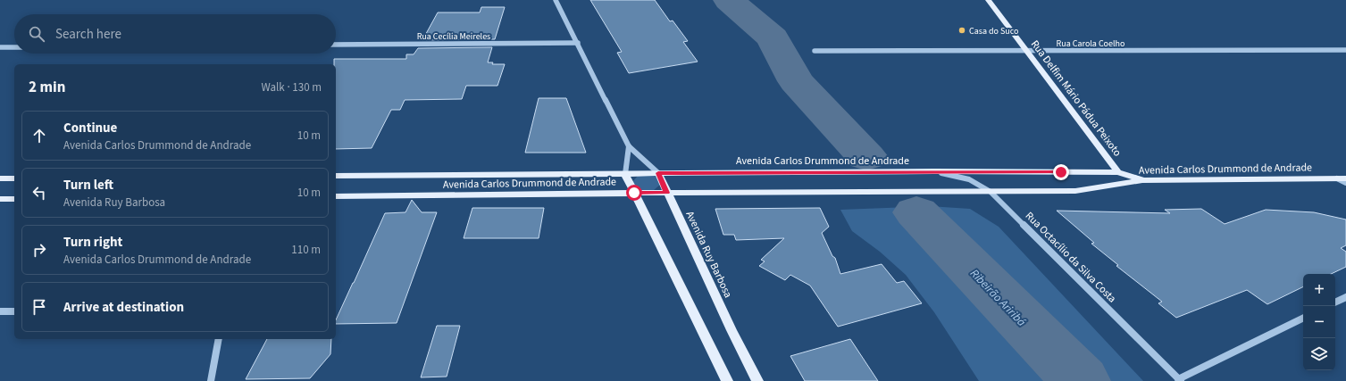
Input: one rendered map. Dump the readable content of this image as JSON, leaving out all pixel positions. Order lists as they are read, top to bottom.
{
  "streets": {
    "main road": ["Rua Delfim Mário Pádua Peixoto", "Avenida Carlos Drummond de Andrade", "Avenida Ruy Barbosa"],
    "street": ["Rua Cecília Meireles", "Rua Carola Coelho", "Rua Octacílio da Silva Costa"]
  },
  "crossings": [
    ["Rua Cecília Meireles", "Avenida Ruy Barbosa"],
    ["Rua Carola Coelho", "Rua Delfim Mário Pádua Peixoto"],
    ["Rua Delfim Mário Pádua Peixoto", "Avenida Carlos Drummond de Andrade"],
    ["Avenida Carlos Drummond de Andrade", "Avenida Ruy Barbosa"],
    ["Avenida Carlos Drummond de Andrade", "Rua Octacílio da Silva Costa"]
  ],
  "water": ["Ribeirão Ariribá"],
  "places": ["Casa do Suco"],
  "page": {
    "search": "Search here",
    "heading": ["2 min", "Walk · 130 m"],
    "list": [
      ["Continue", "Avenida Carlos Drummond de Andrade", "10 m"],
      ["Turn left", "Avenida Ruy Barbosa", "10 m"],
      ["Turn right", "Avenida Carlos Drummond de Andrade", "110 m"],
      "Arrive at destination"
    ],
    "map_buttons": ["+", "−"]
  }
}
